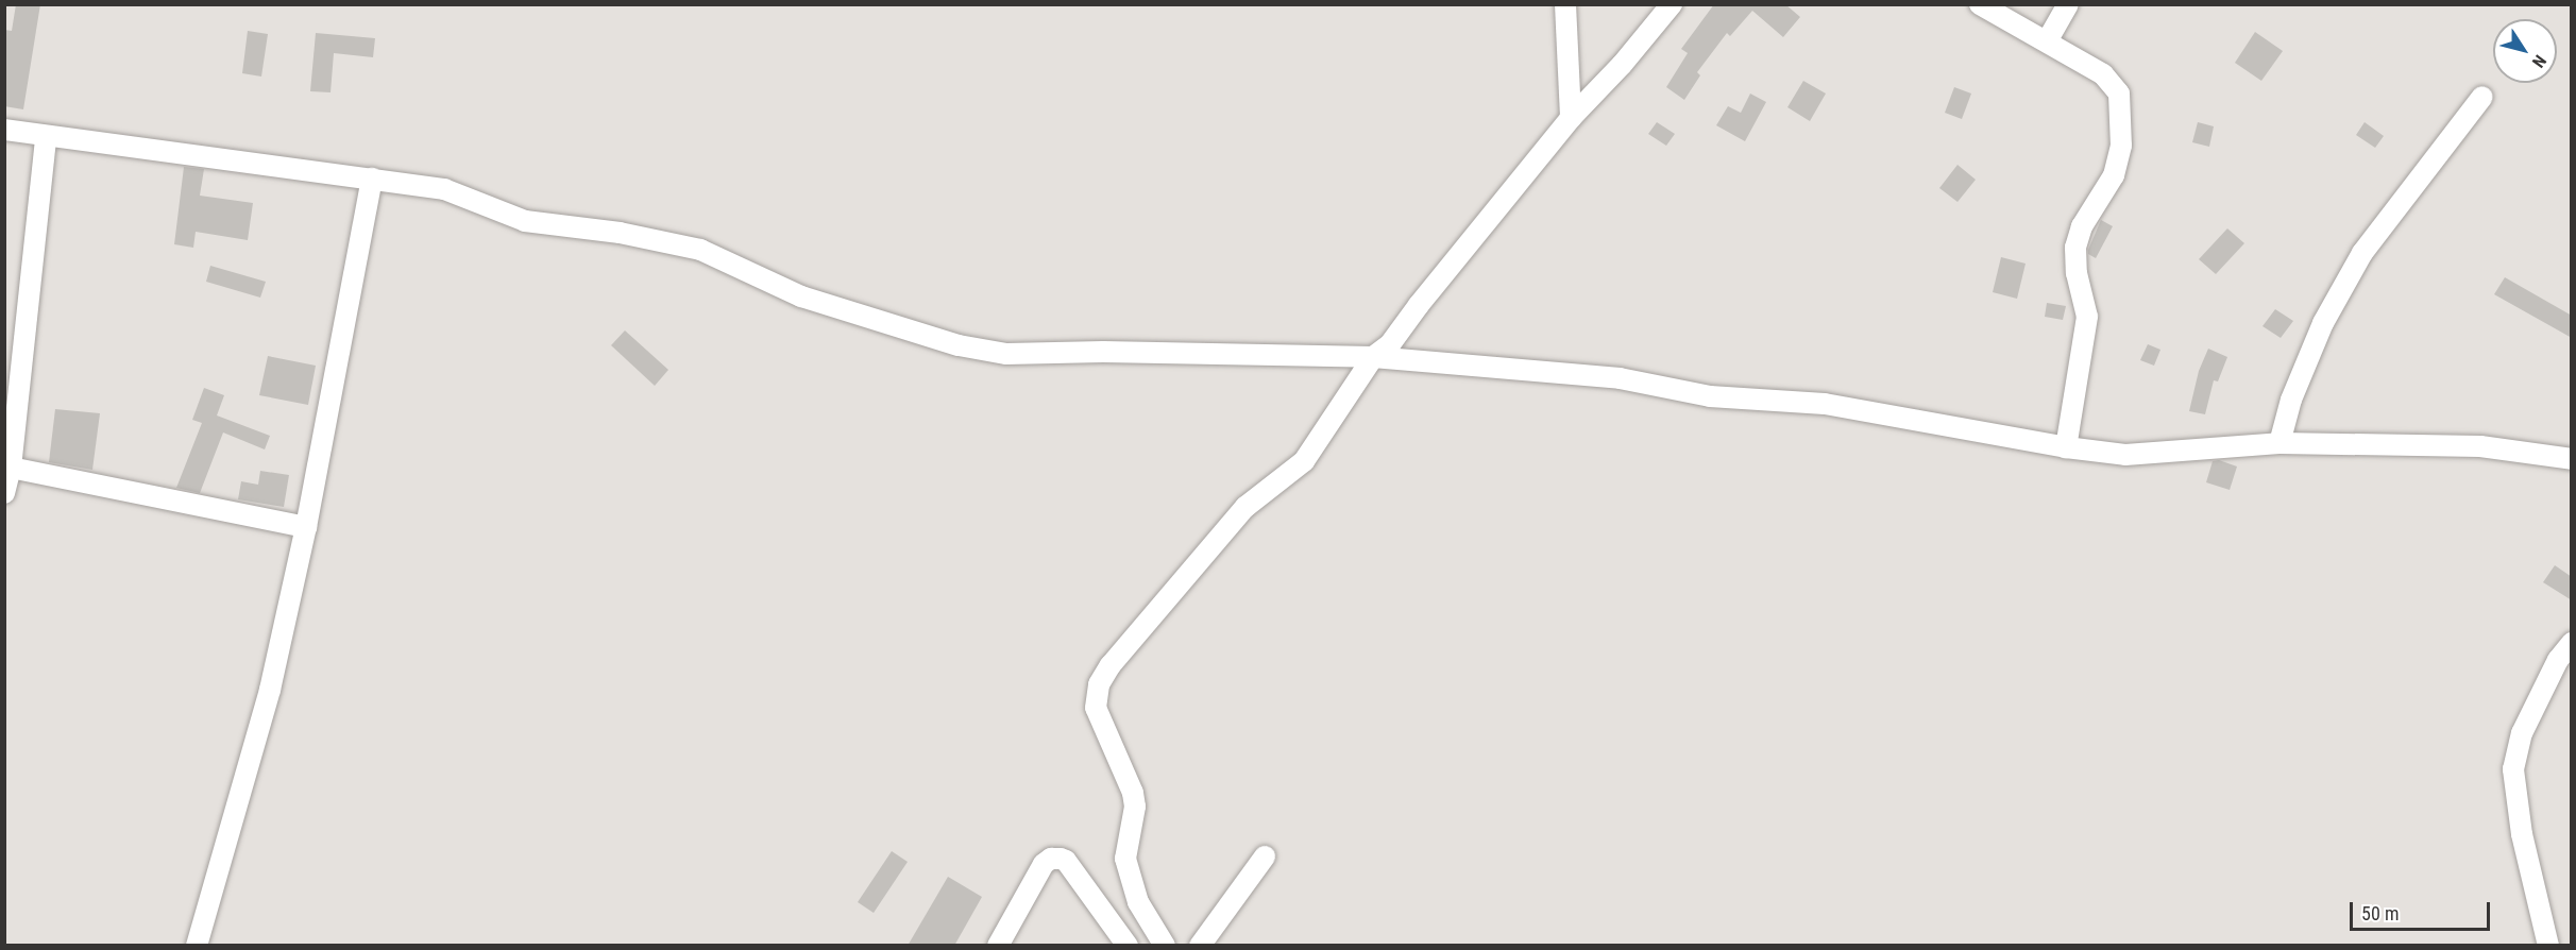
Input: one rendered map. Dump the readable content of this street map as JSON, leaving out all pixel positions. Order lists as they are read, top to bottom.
{
  "scale_bar": "50 m",
  "north": "bottom right"
}
